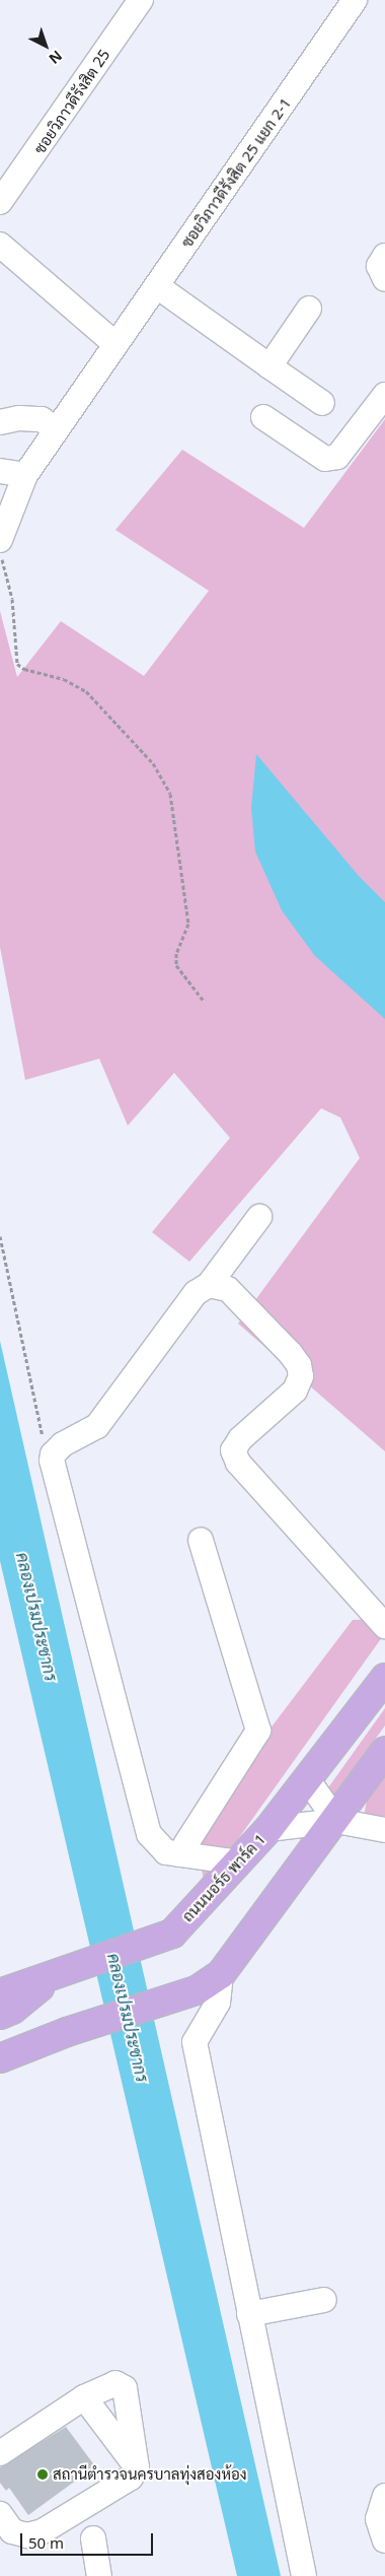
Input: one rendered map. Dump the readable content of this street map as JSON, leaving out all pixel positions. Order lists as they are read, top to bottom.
{
  "streets": {
    "main road": ["ถนนนอร์ธ พาร์ค 1"],
    "street": ["ซอยวิภาวดีรังสิต 25", "ซอยวิภาวดีรังสิต 25 แยก 2-1"]
  },
  "water": ["คลองเปรมประชากร"],
  "places": ["สถานีตำรวจนครบาลทุ่งสองห้อง"],
  "scale_bar": "50 m",
  "north": "bottom right"
}
